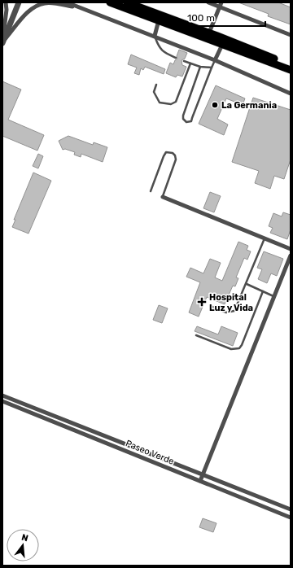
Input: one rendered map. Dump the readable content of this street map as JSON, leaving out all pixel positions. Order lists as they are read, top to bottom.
{
  "streets": {
    "street": ["Paseo Verde"]
  },
  "places": {
    "other": ["La Germania"],
    "health": ["Hospital Luz y Vida"]
  },
  "scale_bar": "100 m",
  "north": "top"
}
